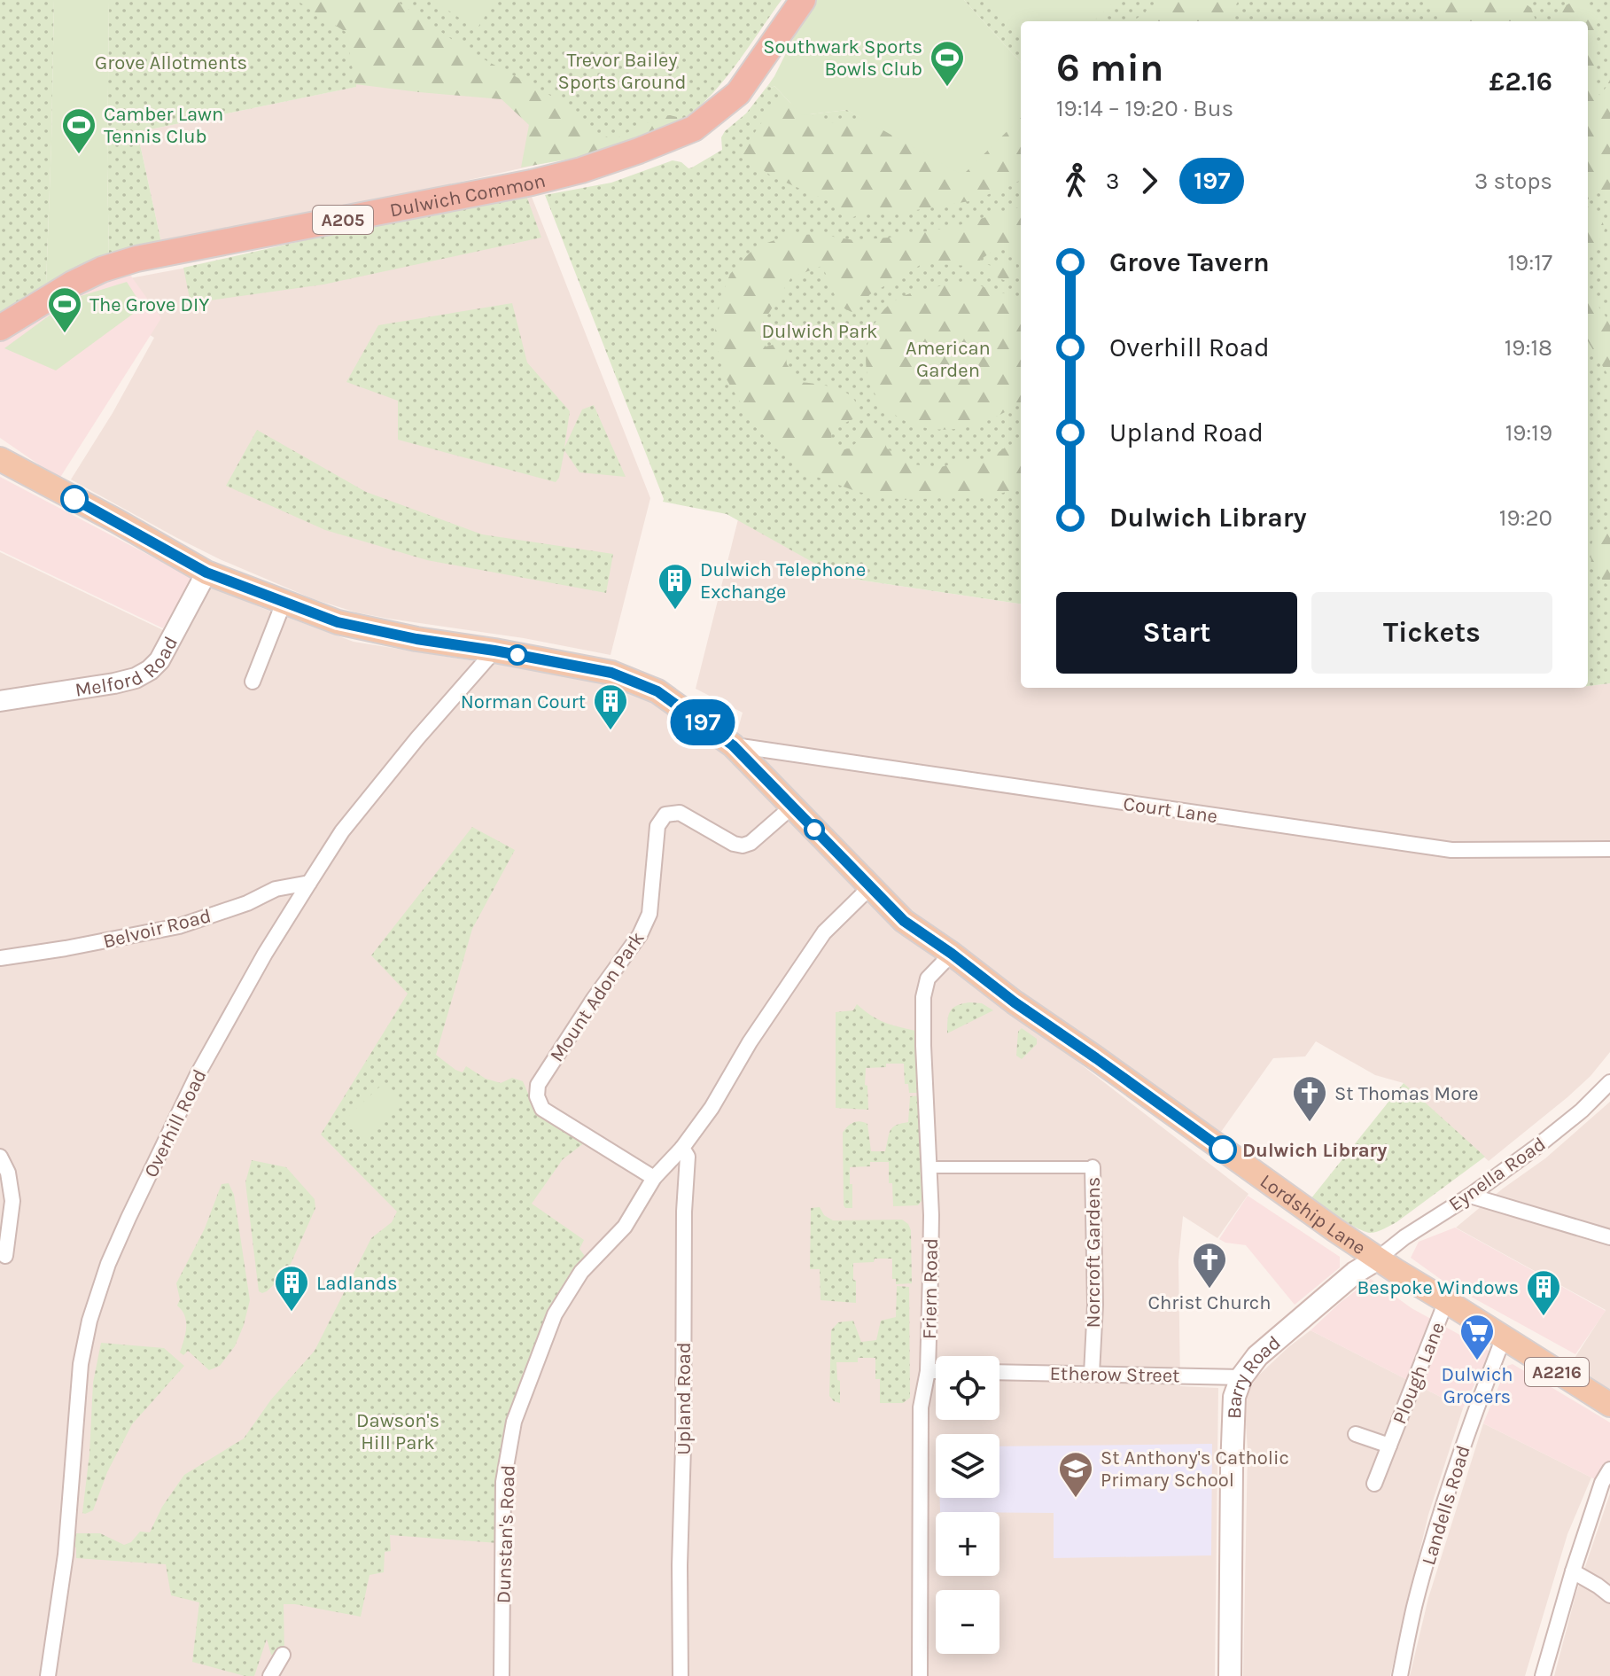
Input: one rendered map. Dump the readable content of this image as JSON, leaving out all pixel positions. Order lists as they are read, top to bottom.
{
  "streets": {
    "highway": ["Dulwich Common", "A205"],
    "main road": ["Lordship Lane", "A2216", "Barry Road"],
    "street": [
      "Melford Road",
      "Court Lane",
      "Belvoir Road",
      "Mount Adon Park",
      "Overhill Road",
      "Eynella Road",
      "Norcroft Gardens",
      "Friern Road",
      "Plough Lane",
      "Etherow Street",
      "Upland Road",
      "Landells Road",
      "Dunstan's Road"
    ]
  },
  "crossings": [
    ["Melford Road", "Lordship Lane"],
    ["Court Lane", "Lordship Lane"],
    ["Belvoir Road", "Overhill Road"],
    ["Mount Adon Park", "Lordship Lane"],
    ["Mount Adon Park", "Dunstan's Road"],
    ["Overhill Road", "Lordship Lane"],
    ["Eynella Road", "Lordship Lane"],
    ["Eynella Road", "Barry Road"],
    ["Lordship Lane", "Friern Road"],
    ["Lordship Lane", "Plough Lane"],
    ["Lordship Lane", "Barry Road"],
    ["Lordship Lane", "Landells Road"],
    ["Norcroft Gardens", "Friern Road"],
    ["Norcroft Gardens", "Etherow Street"],
    ["Etherow Street", "Barry Road"],
    ["Upland Road", "Dunstan's Road"]
  ],
  "parks": [
    "Trevor Bailey Sports Ground",
    "Grove Allotments",
    "Dulwich Park",
    "American Garden",
    "Dawson's Hill Park"
  ],
  "places": {
    "sports": ["Southwark Sports Bowls Club", "Camber Lawn Tennis Club", "The Grove DIY"],
    "building": [
      "Dulwich Telephone Exchange",
      "Norman Court",
      "Ladlands",
      "Bespoke Windows"
    ],
    "church": ["St Thomas More", "Christ Church"],
    "other": ["Dulwich Library"],
    "supermarket": ["Dulwich Grocers"],
    "school or university": ["St Anthony's Catholic Primary School"]
  },
  "lines": ["bus line 197"],
  "page": {
    "on_map": "197",
    "heading": ["6 min", "19:14 – 19:20 · Bus", "£2.16"],
    "legs": ["3", "197", "3 stops"],
    "list": [
      {
        "name": "Grove Tavern",
        "value": "19:17"
      },
      {
        "name": "Overhill Road",
        "value": "19:18"
      },
      {
        "name": "Upland Road",
        "value": "19:19"
      },
      {
        "name": "Dulwich Library",
        "value": "19:20"
      }
    ],
    "buttons": ["Start", "Tickets"],
    "map_buttons": ["+", "−"]
  }
}
